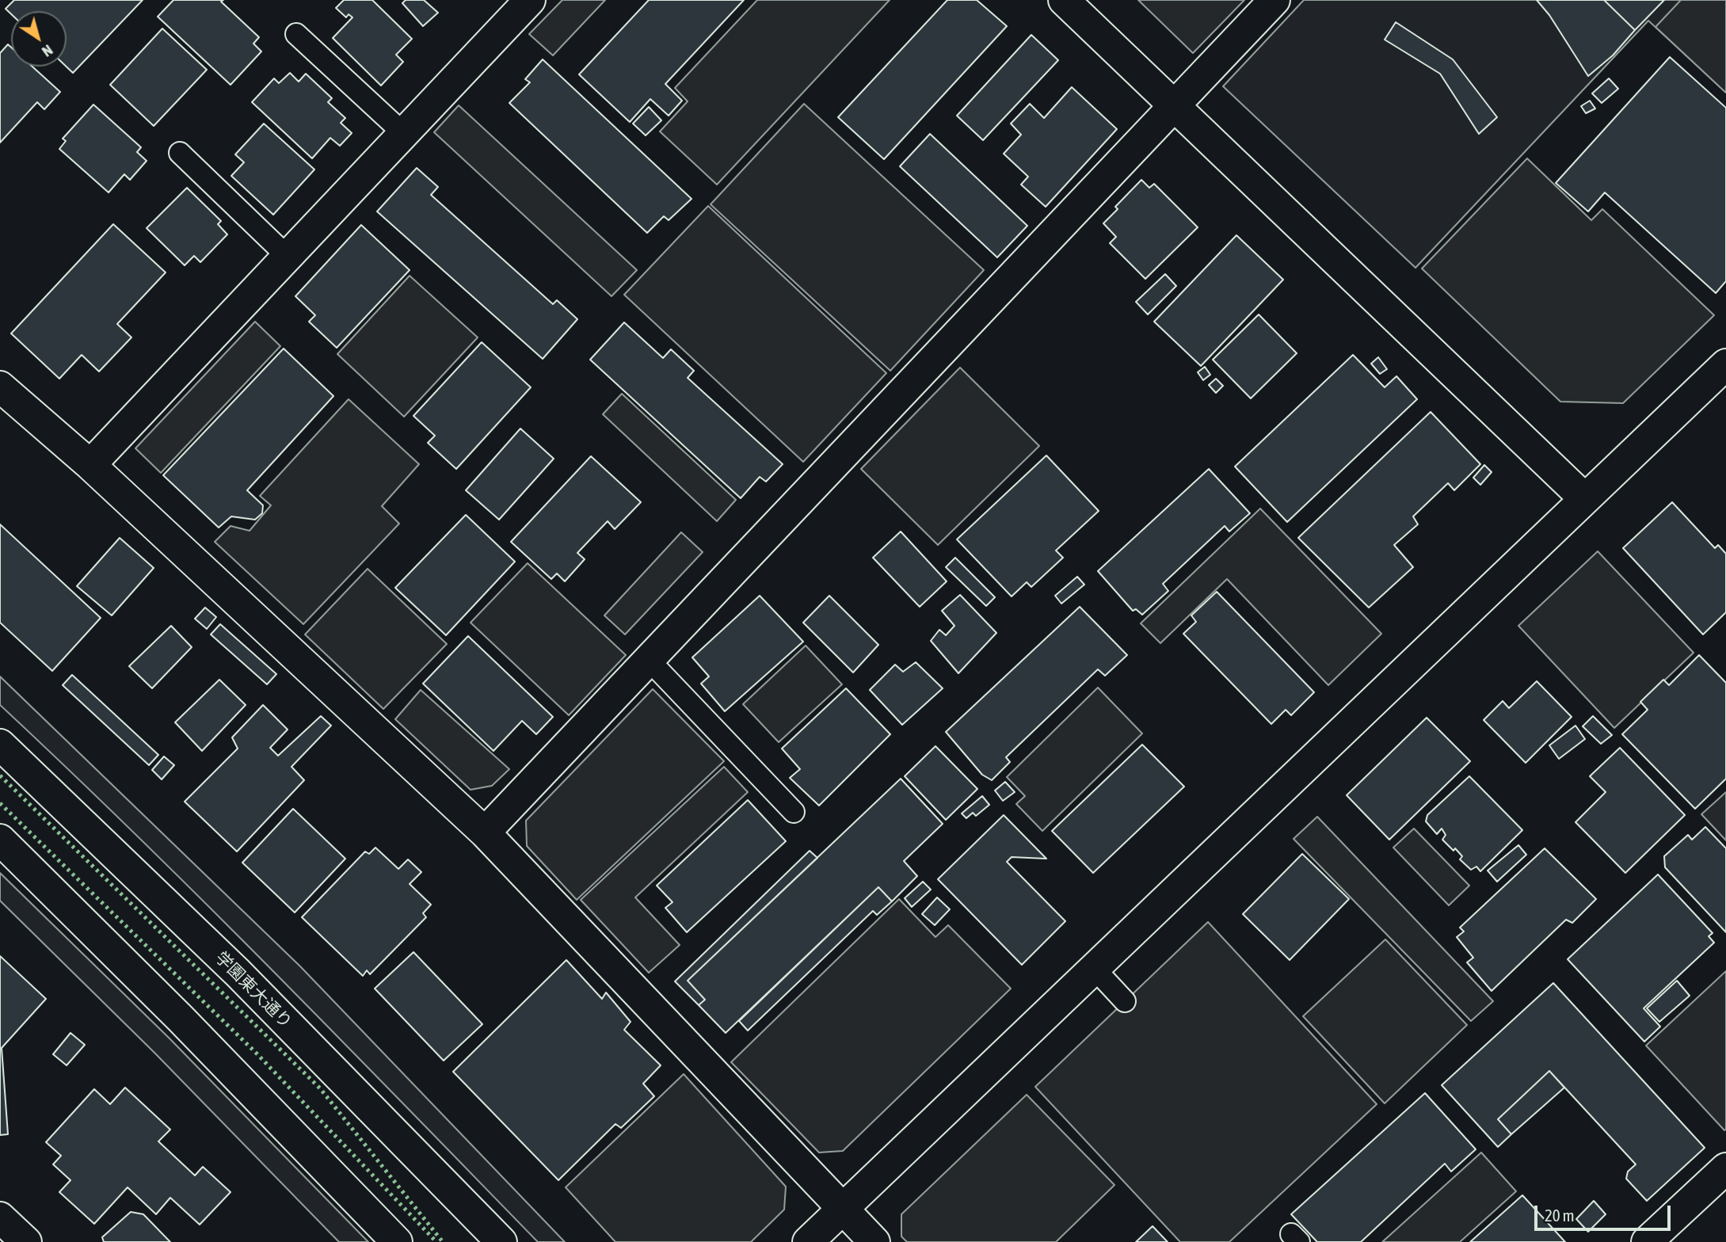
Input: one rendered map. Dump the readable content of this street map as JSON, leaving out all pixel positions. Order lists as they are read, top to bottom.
{
  "streets": {
    "street": ["学園東大通り"]
  },
  "scale_bar": "20 m",
  "north": "bottom right"
}
